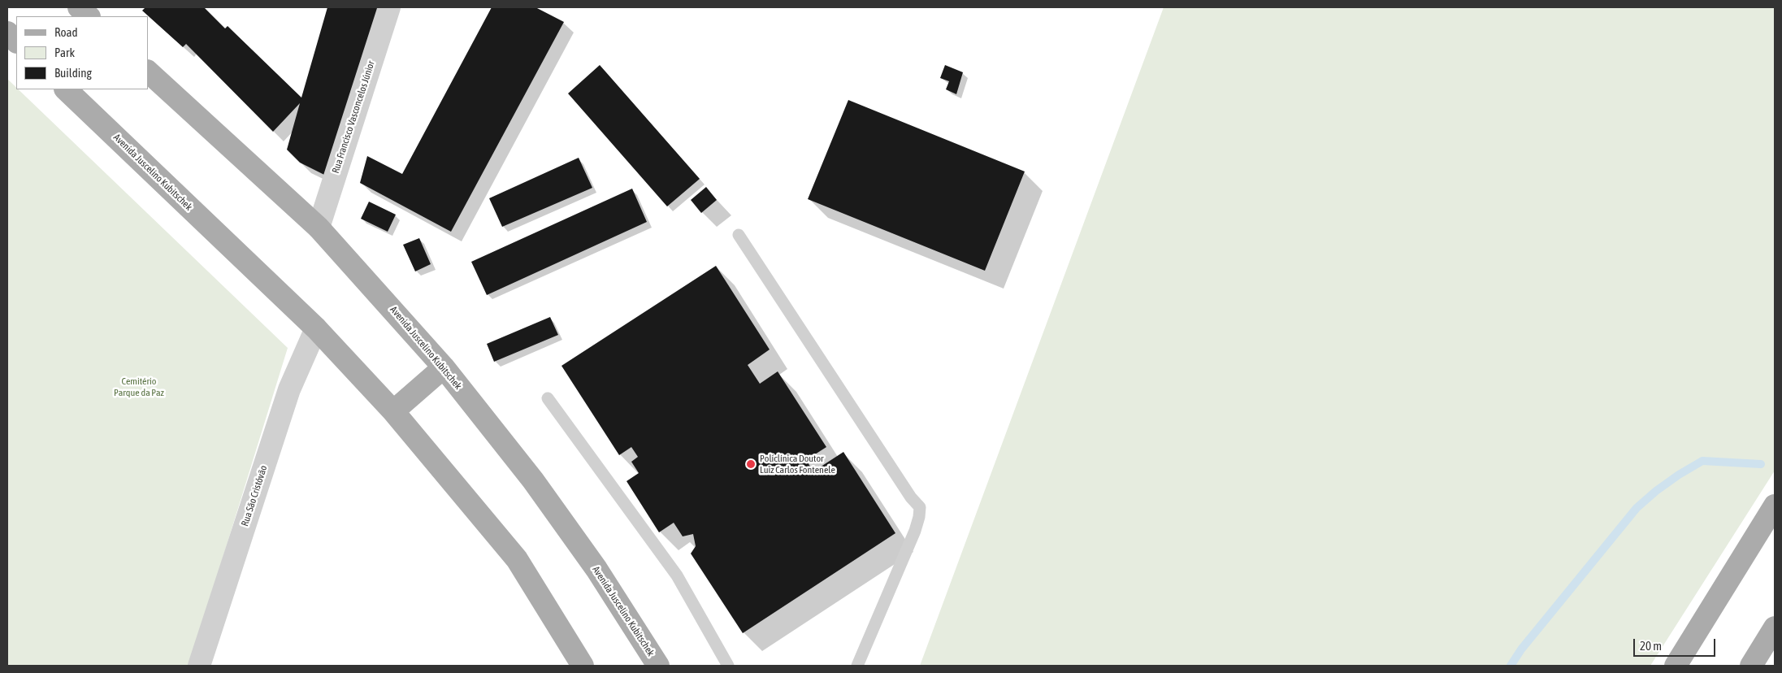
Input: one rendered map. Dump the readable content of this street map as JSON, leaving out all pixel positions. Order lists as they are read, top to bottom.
{
  "streets": {
    "main road": ["Avenida Juscelino Kubitschek"],
    "street": ["Rua Francisco Vasconcelos Júnior", "Rua São Cristóvão"]
  },
  "crossings": [
    ["Rua Francisco Vasconcelos Júnior", "Avenida Juscelino Kubitschek"],
    ["Avenida Juscelino Kubitschek", "Rua São Cristóvão"]
  ],
  "parks": ["Cemitério Parque da Paz"],
  "places": ["Policlínica Doutor Luiz Carlos Fontenele"],
  "legend": ["Road", "Park", "Building"],
  "scale_bar": "20 m"
}
